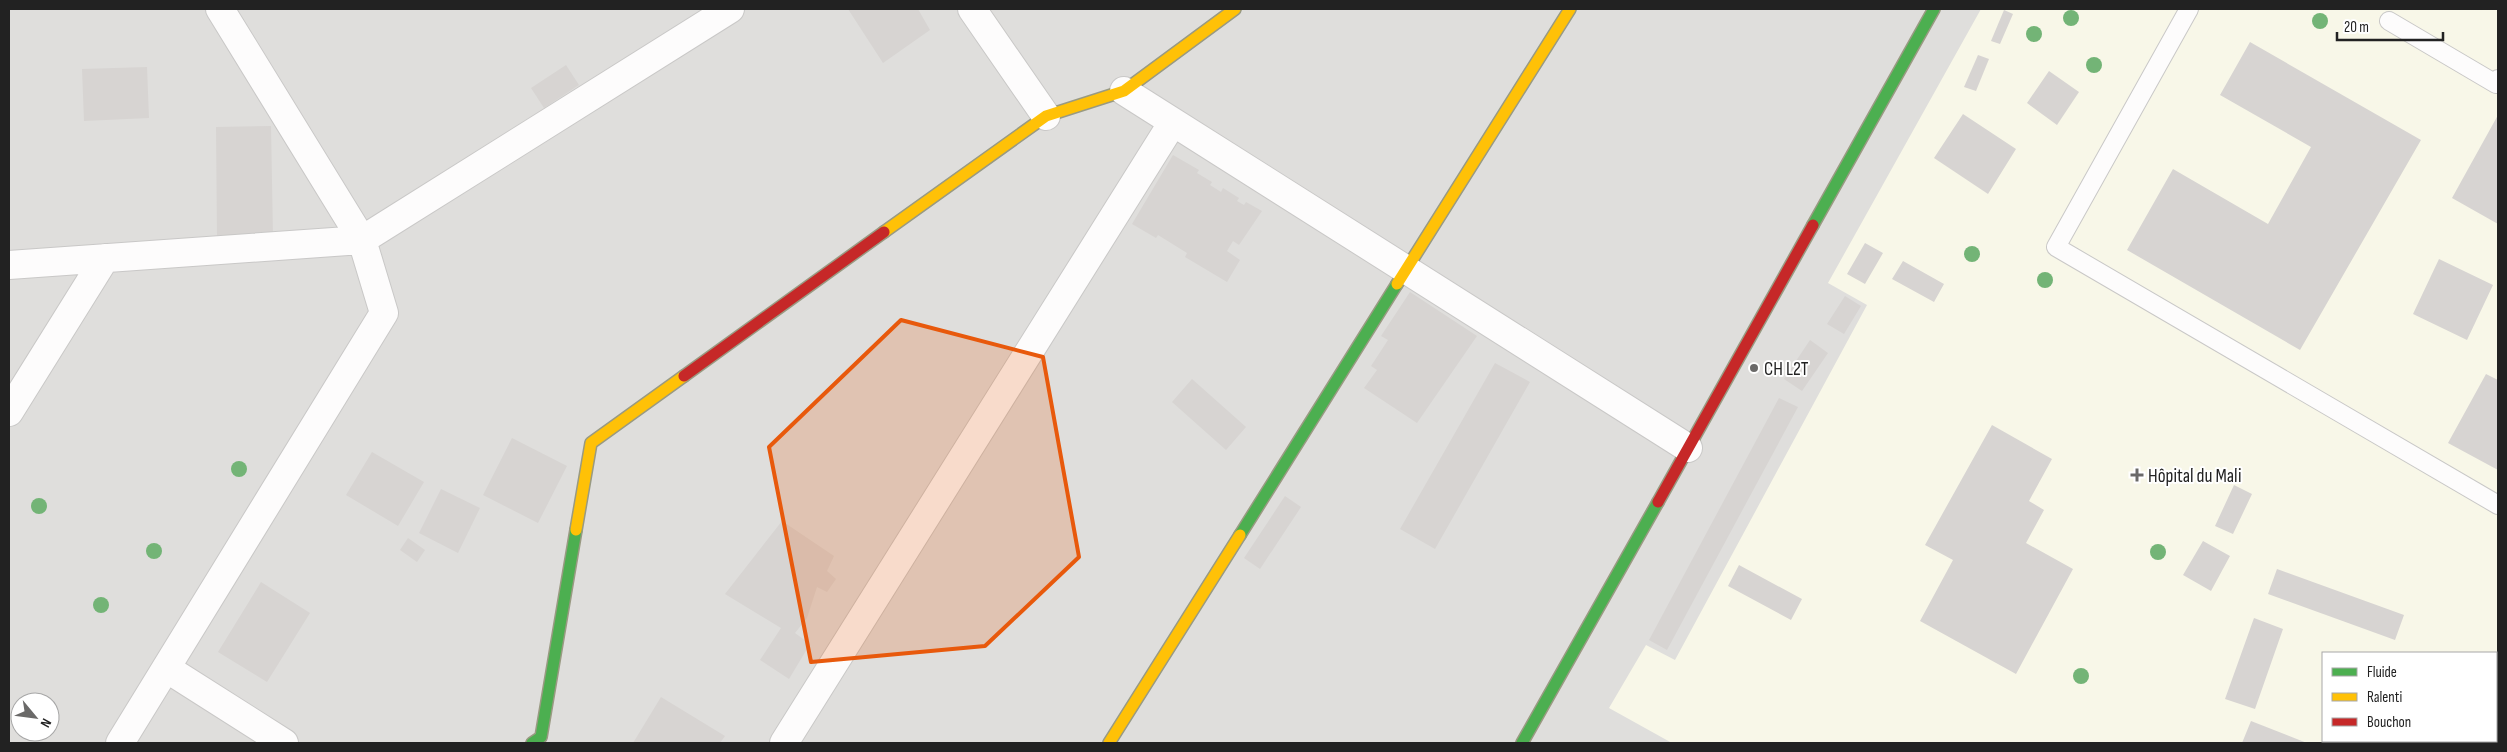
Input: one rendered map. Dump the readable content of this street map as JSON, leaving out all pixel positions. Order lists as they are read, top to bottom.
{
  "places": {
    "other": ["CH L2T"],
    "health": ["Hôpital du Mali"]
  },
  "legend": ["Fluide", "Ralenti", "Bouchon"],
  "scale_bar": "20 m",
  "north": "bottom right"
}
